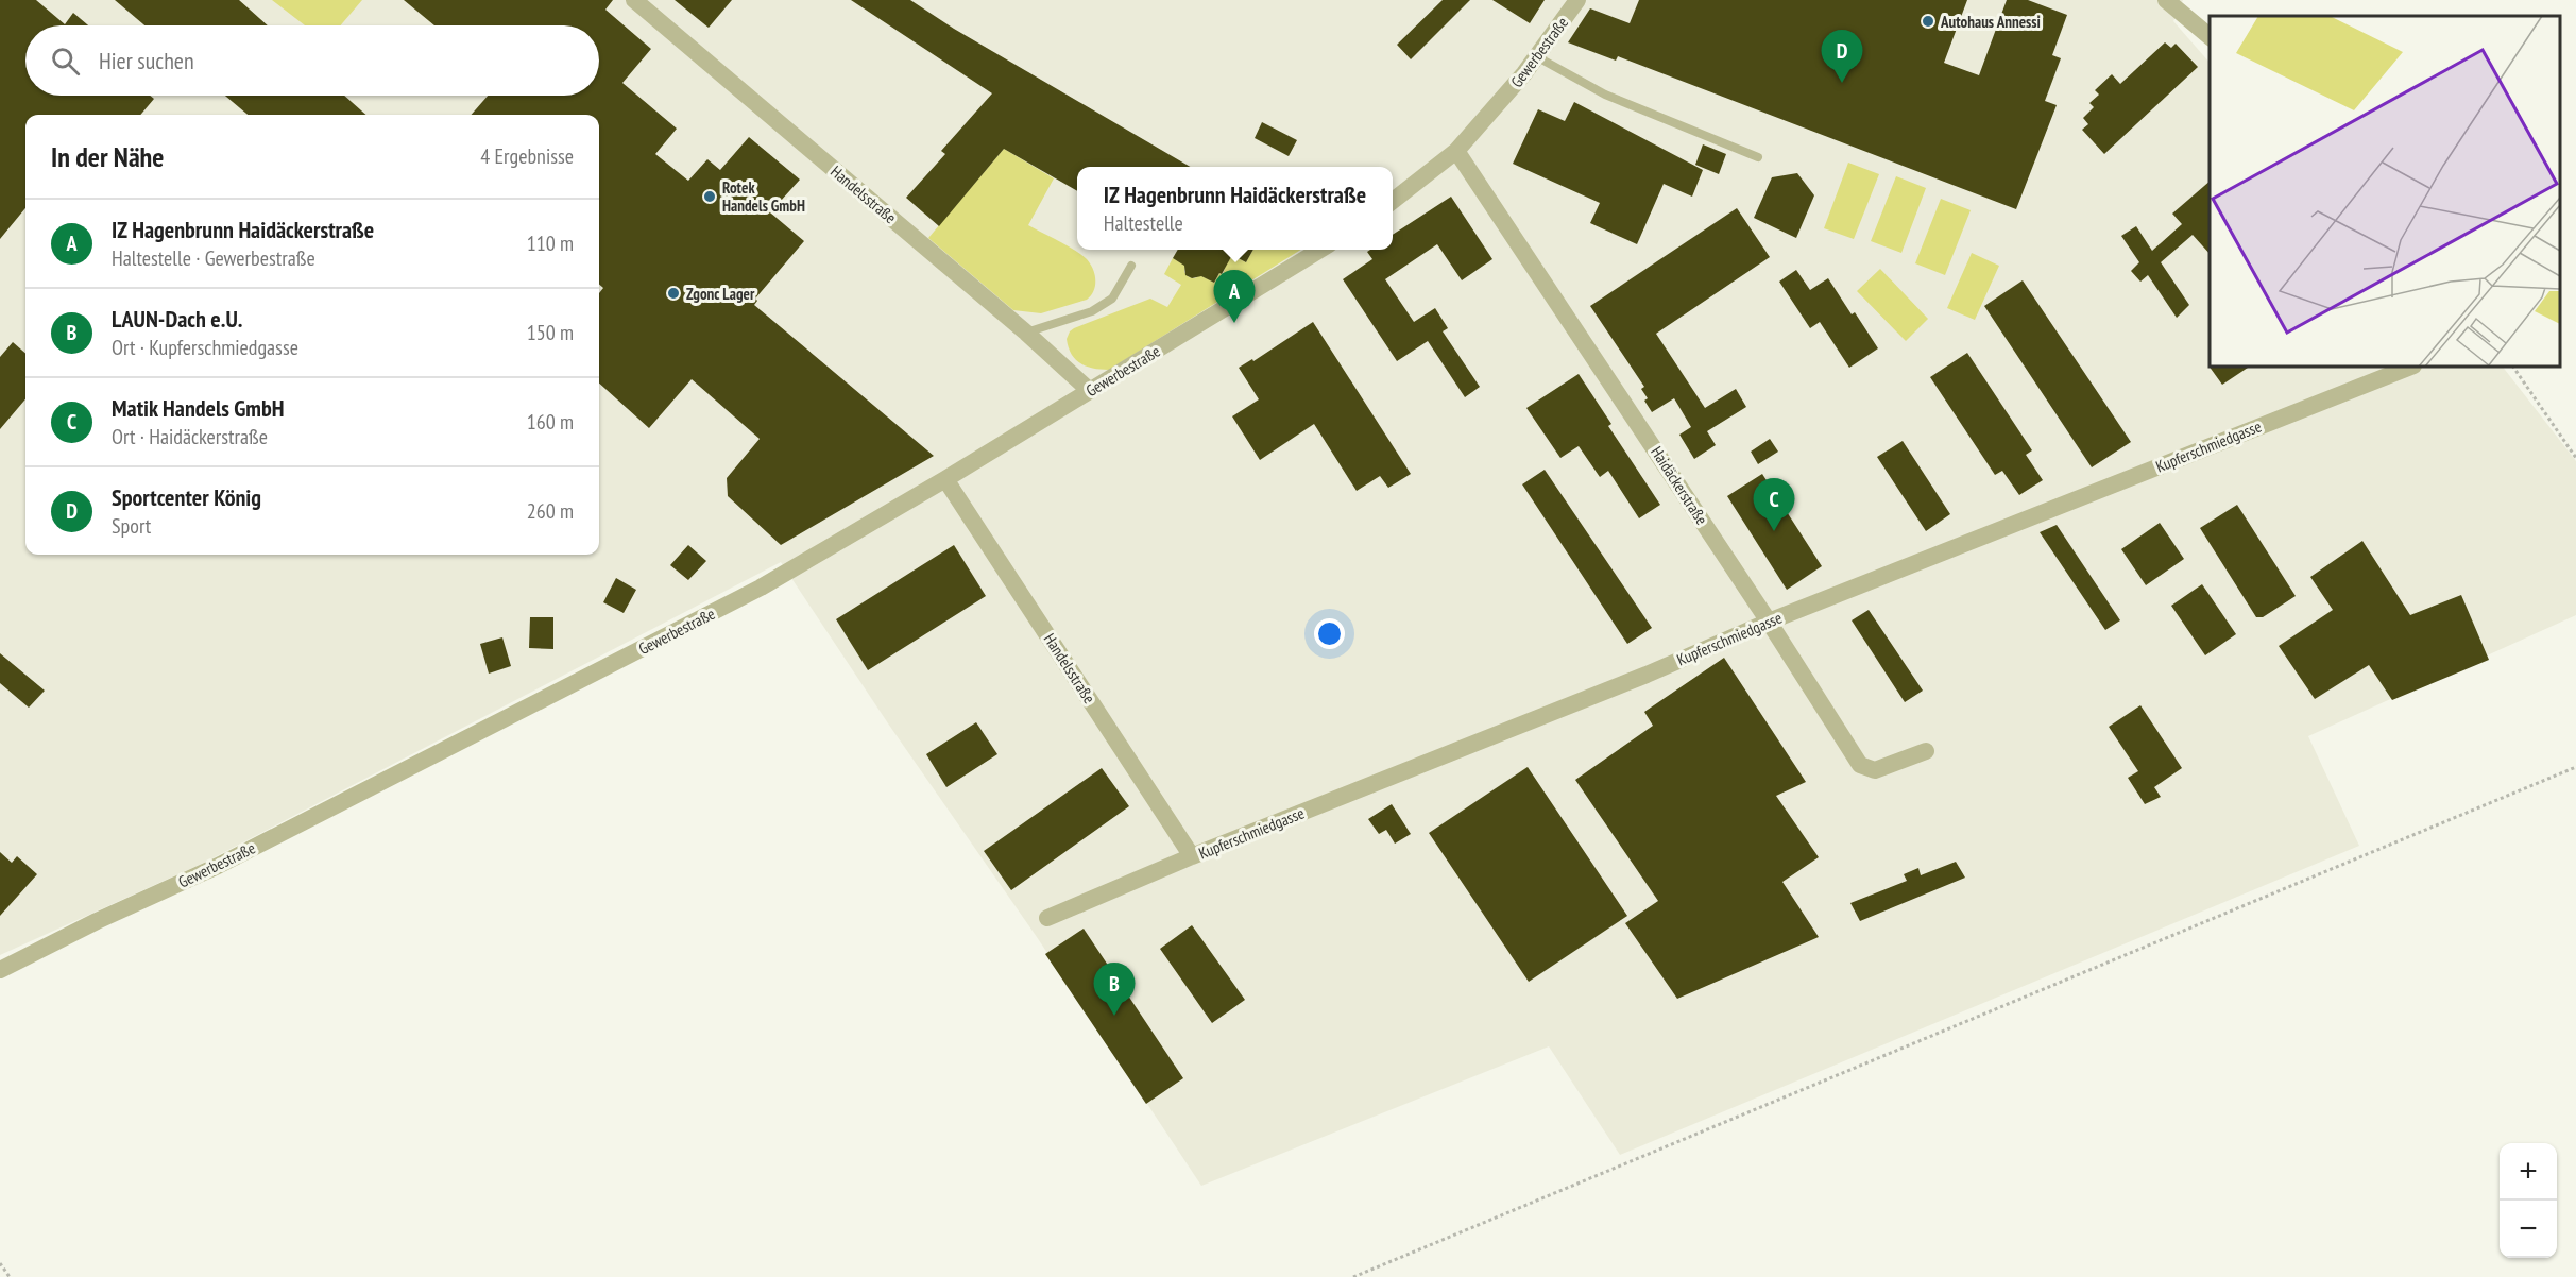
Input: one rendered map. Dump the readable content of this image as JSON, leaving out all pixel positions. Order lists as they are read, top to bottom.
{
  "streets": {
    "street": [
      "Gewerbestraße",
      "Handelsstraße",
      "Kupferschmiedgasse",
      "Haidäckerstraße"
    ]
  },
  "crossings": [
    ["Gewerbestraße", "Handelsstraße"],
    ["Gewerbestraße", "Haidäckerstraße"],
    ["Handelsstraße", "Kupferschmiedgasse"],
    ["Kupferschmiedgasse", "Haidäckerstraße"]
  ],
  "places": ["Autohaus Annessi", "Rotek Handels GmbH", "Zgonc Lager"],
  "page": {
    "search": "Hier suchen",
    "pins": [
      "D",
      "A",
      "C",
      "B"
    ],
    "heading": ["In der Nähe", "4 Ergebnisse"],
    "popup": ["IZ Hagenbrunn Haidäckerstraße", "Haltestelle"],
    "list": [
      {
        "mark": "A",
        "name": "IZ Hagenbrunn Haidäckerstraße",
        "note": "Haltestelle · Gewerbestraße",
        "value": "110 m"
      },
      {
        "mark": "B",
        "name": "LAUN-Dach e.U.",
        "note": "Ort · Kupferschmiedgasse",
        "value": "150 m"
      },
      {
        "mark": "C",
        "name": "Matik Handels GmbH",
        "note": "Ort · Haidäckerstraße",
        "value": "160 m"
      },
      {
        "mark": "D",
        "name": "Sportcenter König",
        "note": "Sport",
        "value": "260 m"
      }
    ],
    "map_buttons": ["+", "−"]
  }
}
